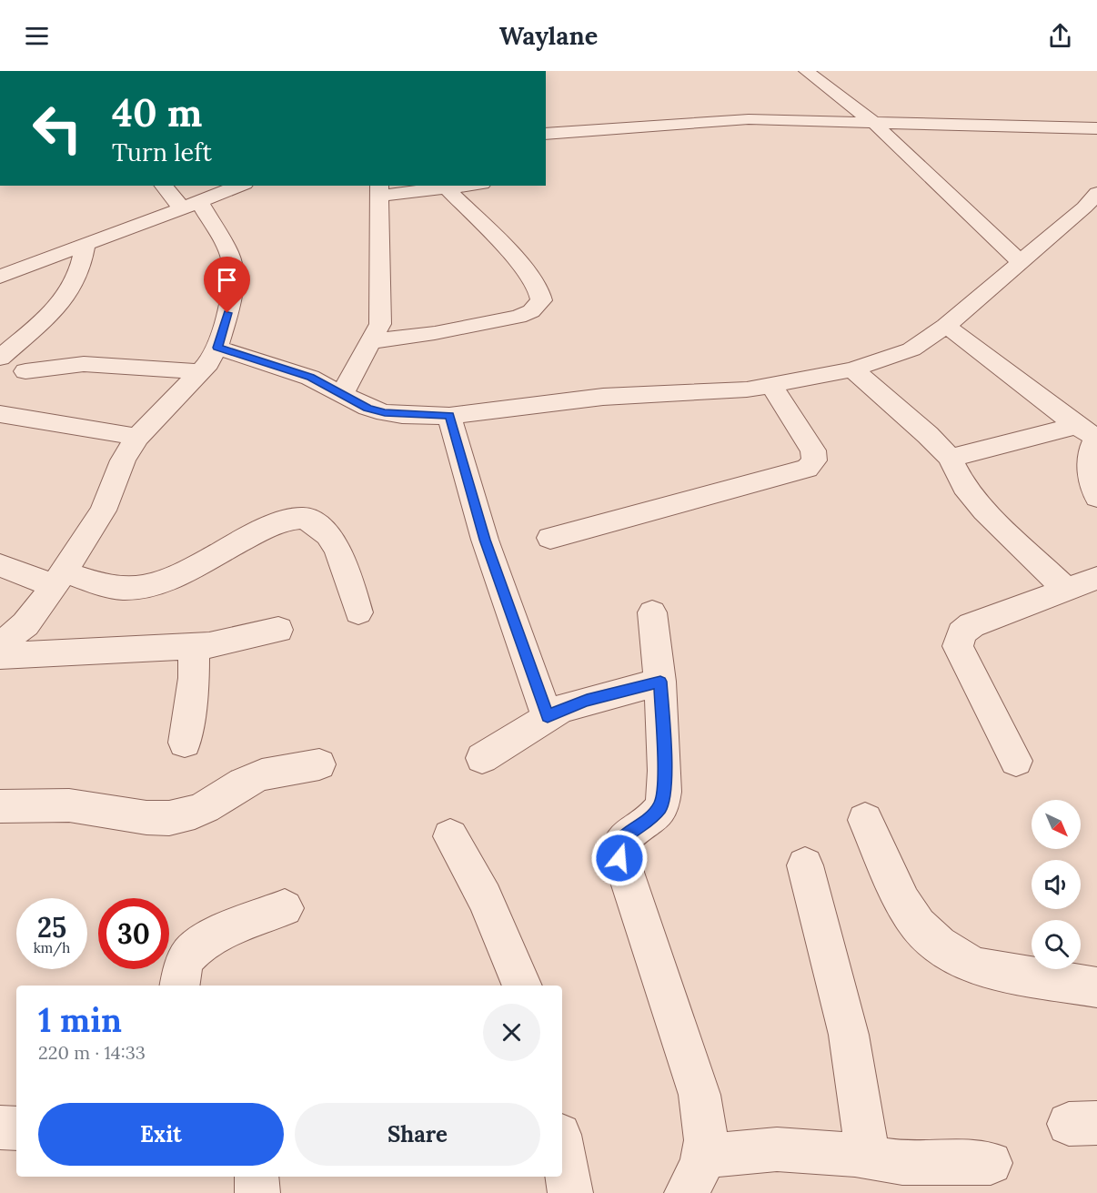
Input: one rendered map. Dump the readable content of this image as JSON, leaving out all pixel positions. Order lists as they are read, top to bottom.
{
  "north": "bottom right",
  "page": {
    "header": "Waylane",
    "turn": ["40 m", "Turn left"],
    "speed": "25 km/h",
    "limit": "30",
    "heading": ["1 min", "220 m · 14:33"],
    "buttons": ["Exit", "Share"]
  }
}
